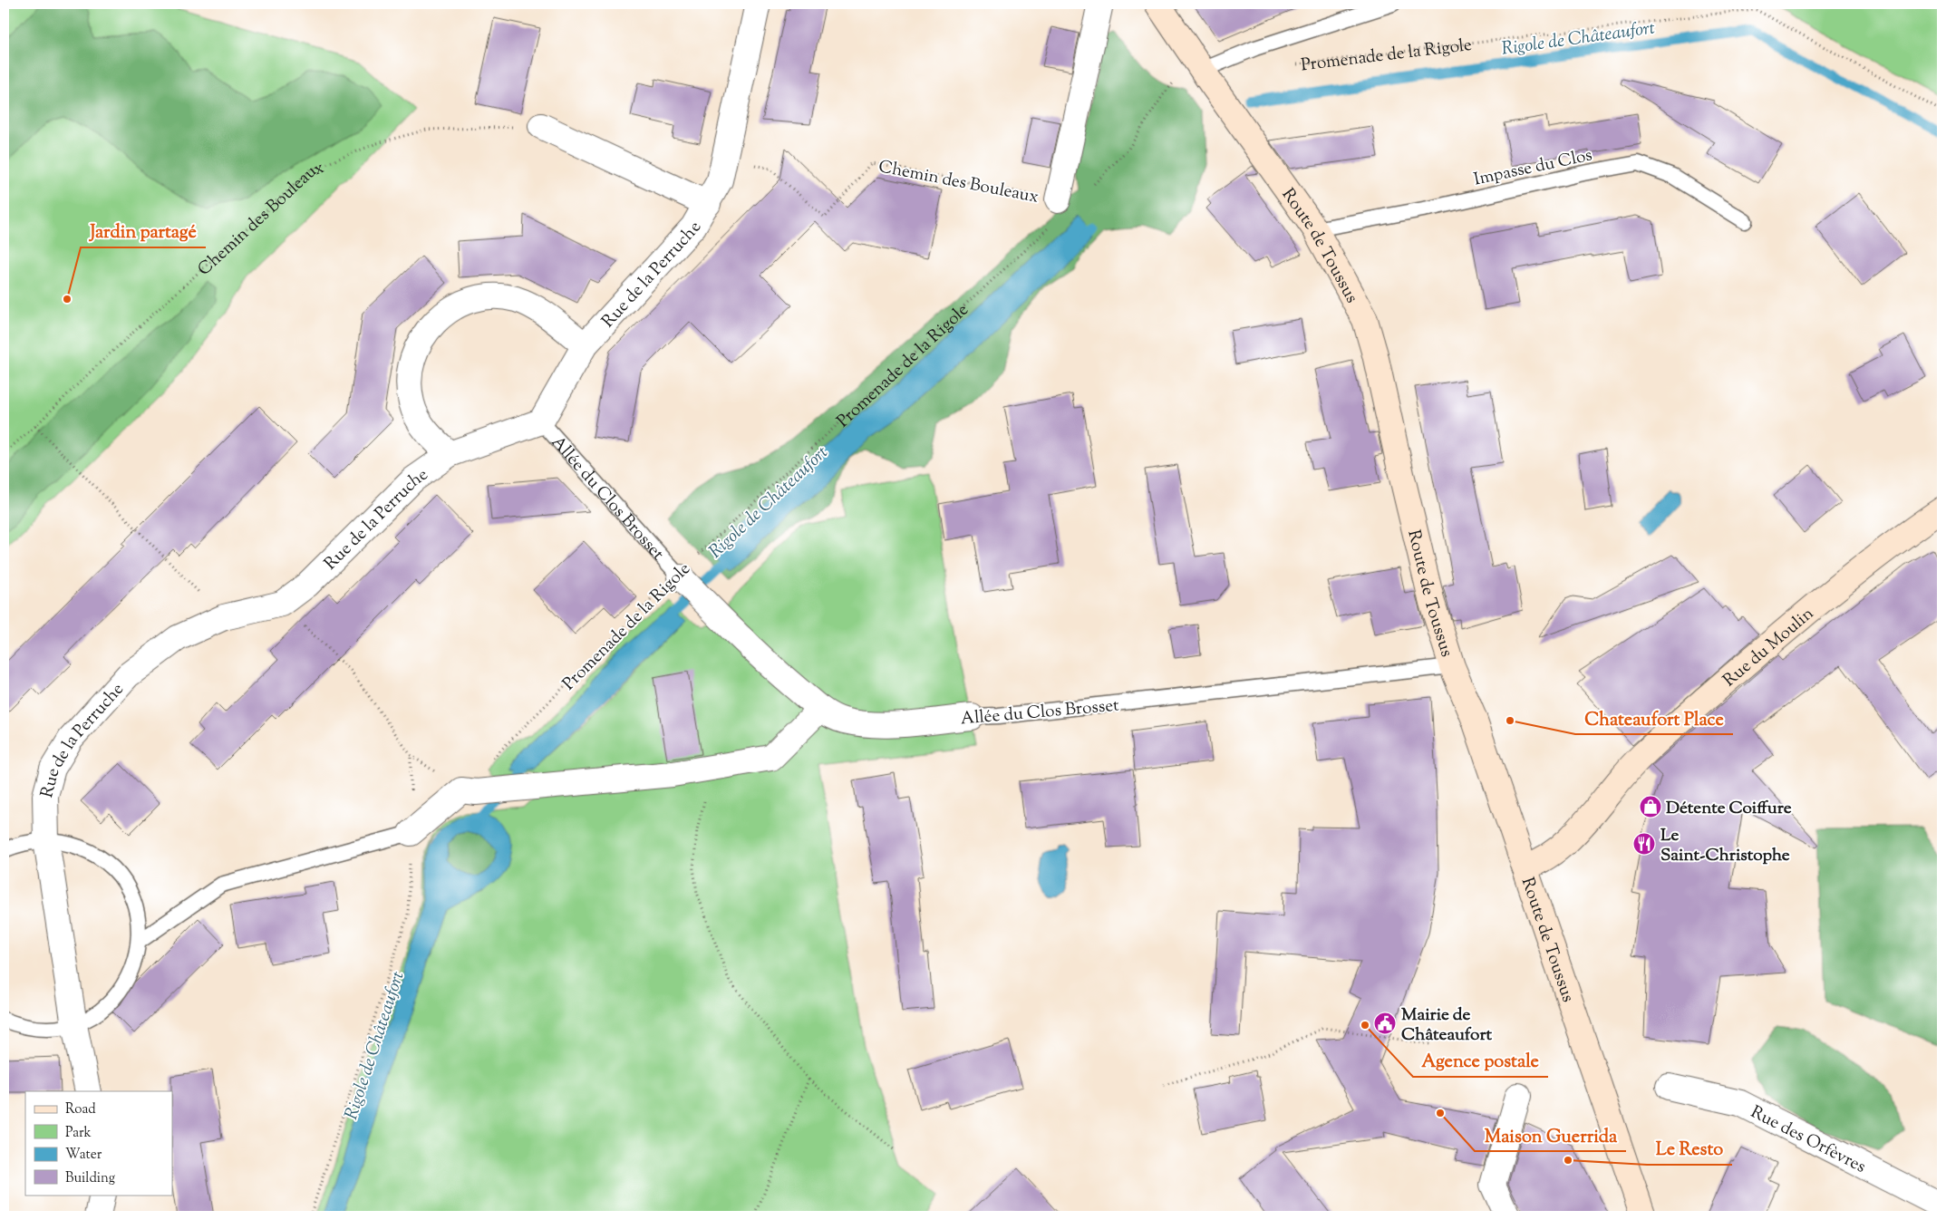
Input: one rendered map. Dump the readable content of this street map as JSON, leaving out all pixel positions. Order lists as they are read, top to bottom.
{
  "streets": {
    "street": [
      "Route de Toussus",
      "Rue de la Perruche",
      "Allée du Clos Brosset",
      "Rue du Moulin",
      "Rue des Orfèvres"
    ],
    "lane": ["Impasse du Clos"],
    "path": ["Promenade de la Rigole", "Chemin des Bouleaux"]
  },
  "crossings": [
    ["Promenade de la Rigole", "Allée du Clos Brosset"],
    ["Impasse du Clos", "Route de Toussus"],
    ["Chemin des Bouleaux", "Rue de la Perruche"],
    ["Route de Toussus", "Allée du Clos Brosset"],
    ["Route de Toussus", "Rue du Moulin"],
    ["Rue de la Perruche", "Allée du Clos Brosset"]
  ],
  "water": ["Rigole de Châteaufort"],
  "places": {
    "other": [
      "Jardin partagé",
      "Chateaufort Place",
      "Agence postale",
      "Maison Guerrida",
      "Le Resto"
    ],
    "shop": ["Détente Coiffure"],
    "restaurant": ["Le Saint-Christophe"],
    "public building": ["Mairie de Châteaufort"]
  },
  "legend": [
    "Road",
    "Park",
    "Water",
    "Building"
  ]
}
